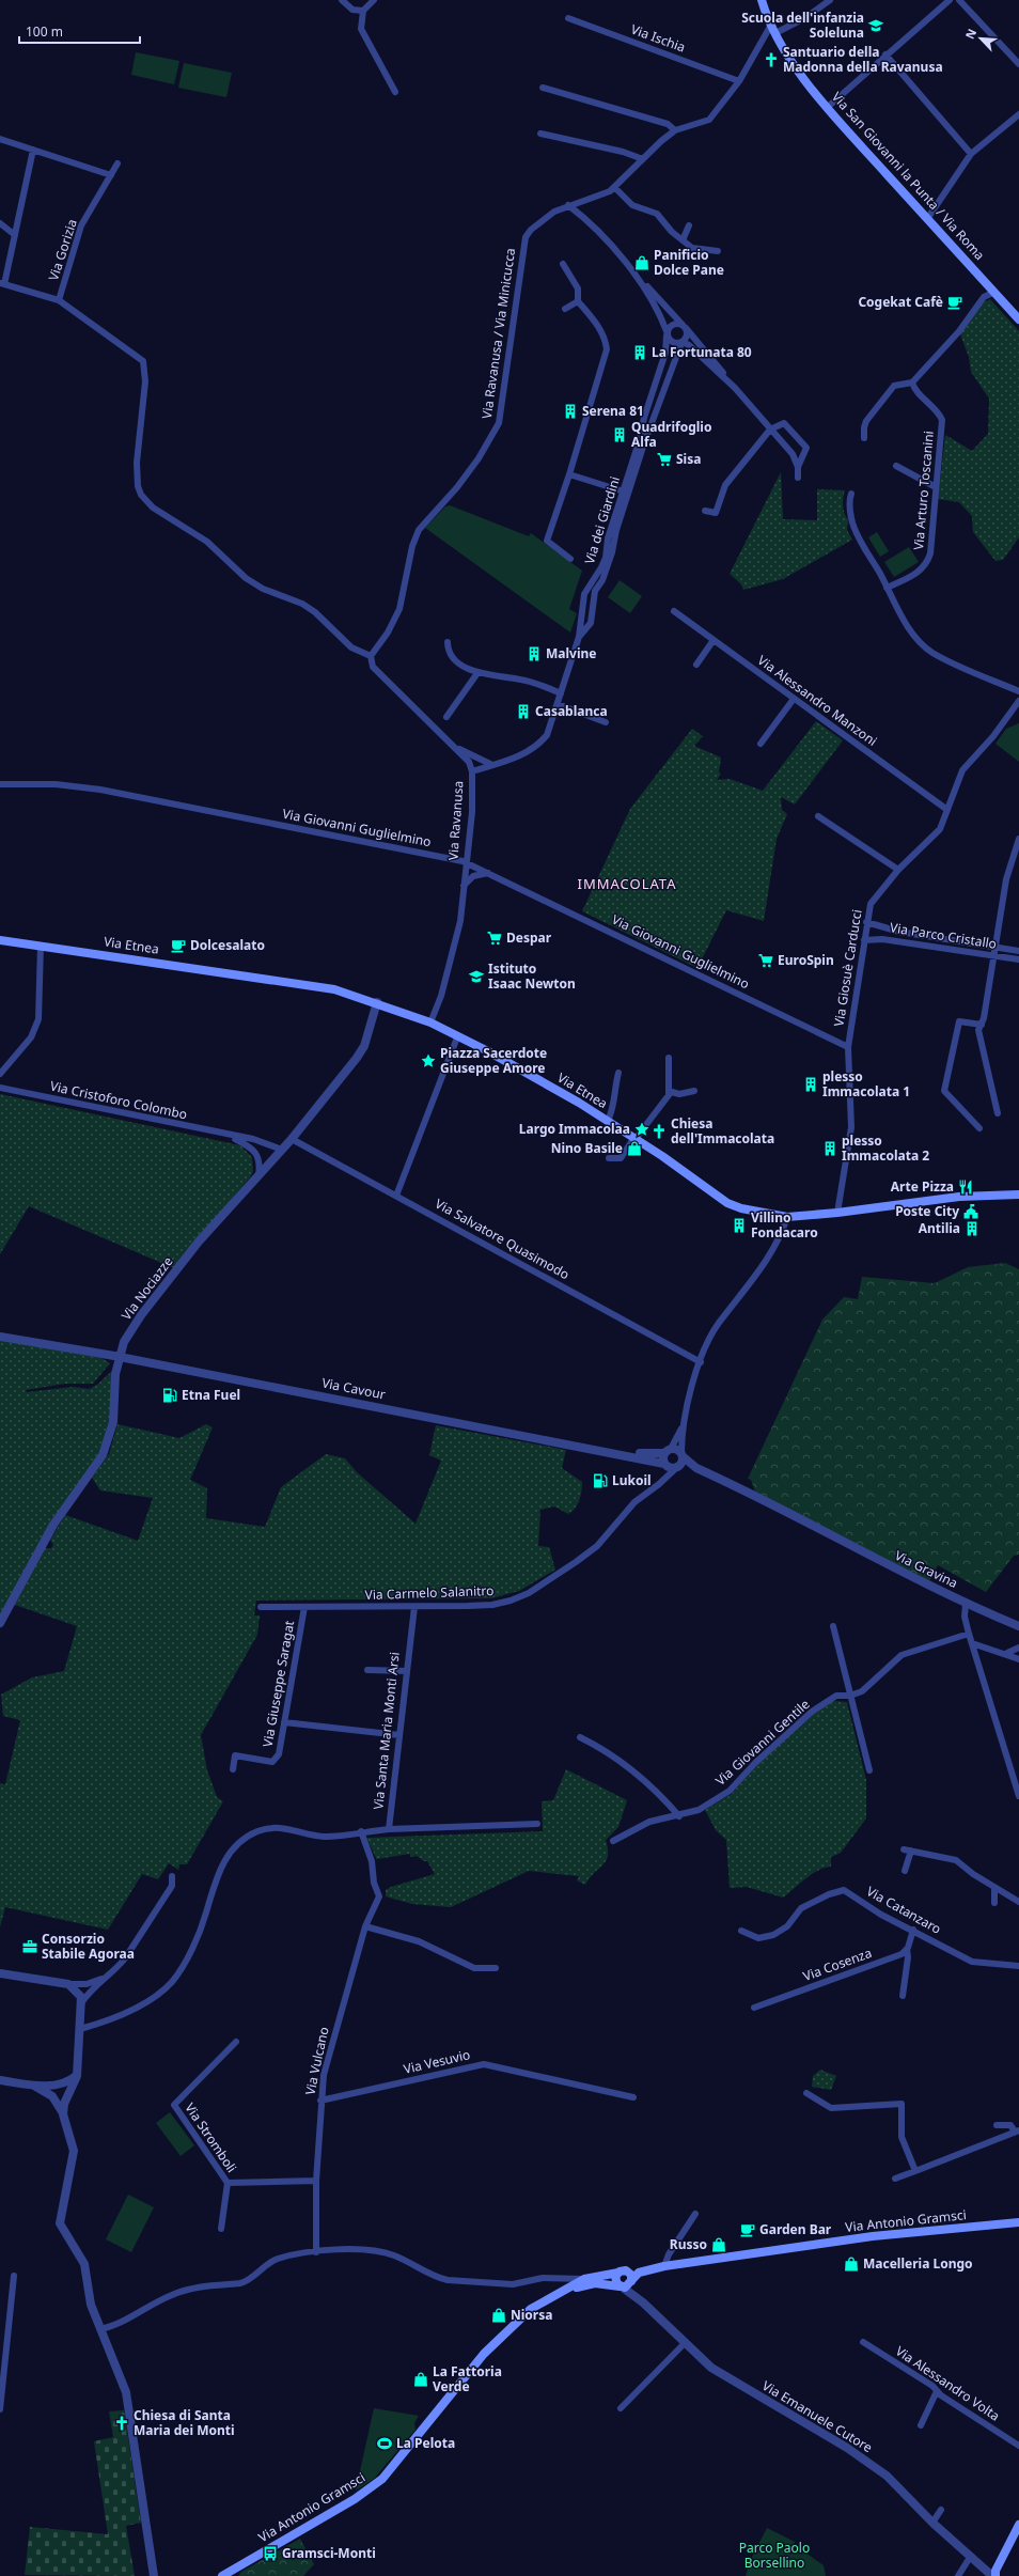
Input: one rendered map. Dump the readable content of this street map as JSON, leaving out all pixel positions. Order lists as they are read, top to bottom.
{
  "streets": {
    "main road": ["Via San Giovanni la Punta / Via Roma", "Via Etnea", "Via Antonio Gramsci"],
    "street": [
      "Via Ischia",
      "Via Gorizia",
      "Via Ravanusa / Via Minicucca",
      "Via Arturo Toscanini",
      "Via dei Giardini",
      "Via Alessandro Manzoni",
      "Via Ravanusa",
      "Via Giovanni Guglielmino",
      "Via Parco Cristallo",
      "Via Giosuè Carducci",
      "Via Cristoforo Colombo",
      "Via Salvatore Quasimodo",
      "Via Nociazze",
      "Via Cavour",
      "Via Gravina",
      "Via Carmelo Salanitro",
      "Via Giuseppe Saragat",
      "Via Santa Maria Monti Arsi",
      "Via Giovanni Gentile",
      "Via Catanzaro",
      "Via Cosenza",
      "Via Vulcano",
      "Via Vesuvio",
      "Via Stromboli",
      "Via Alessandro Volta",
      "Via Emanuele Cutore"
    ]
  },
  "crossings": [
    ["Via Ischia", "Via Ravanusa / Via Minicucca"],
    ["Via Ravanusa / Via Minicucca", "Via Ravanusa"],
    ["Via dei Giardini", "Via Ravanusa"],
    ["Via Alessandro Manzoni", "Via Giosuè Carducci"],
    ["Via Ravanusa", "Via Giovanni Guglielmino"],
    ["Via Ravanusa", "Via Etnea"],
    ["Via Giovanni Guglielmino", "Via Giosuè Carducci"],
    ["Via Parco Cristallo", "Via Giosuè Carducci"],
    ["Via Etnea", "Via Giosuè Carducci"],
    ["Via Etnea", "Via Nociazze"],
    ["Via Cristoforo Colombo", "Via Nociazze"],
    ["Via Salvatore Quasimodo", "Via Nociazze"],
    ["Via Nociazze", "Via Cavour"],
    ["Via Cavour", "Via Gravina"],
    ["Via Cavour", "Via Carmelo Salanitro"],
    ["Via Gravina", "Via Giovanni Gentile"],
    ["Via Carmelo Salanitro", "Via Giuseppe Saragat"],
    ["Via Carmelo Salanitro", "Via Santa Maria Monti Arsi"],
    ["Via Santa Maria Monti Arsi", "Via Vulcano"],
    ["Via Vulcano", "Via Vesuvio"],
    ["Via Vulcano", "Via Stromboli"],
    ["Via Antonio Gramsci", "Via Emanuele Cutore"]
  ],
  "districts": ["IMMACOLATA"],
  "parks": ["Parco Paolo Borsellino"],
  "places": {
    "school or university": ["Scuola dell'infanzia Soleluna", "Istituto Isaac Newton"],
    "church": ["Santuario della Madonna della Ravanusa", "Chiesa dell'Immacolata", "Chiesa di Santa Maria dei Monti"],
    "shop": [
      "Panificio Dolce Pane",
      "Nino Basile",
      "Russo",
      "Macelleria Longo",
      "Niorsa",
      "La Fattoria Verde"
    ],
    "cafe": ["Cogekat Cafè", "Dolcesalato", "Garden Bar"],
    "building": [
      "La Fortunata 80",
      "Serena 81",
      "Quadrifoglio Alfa",
      "Malvine",
      "Casablanca",
      "plesso Immacolata 1",
      "plesso Immacolata 2",
      "Villino Fondacaro",
      "Antilia"
    ],
    "supermarket": ["Sisa", "Despar", "EuroSpin"],
    "place": ["Piazza Sacerdote Giuseppe Amore", "Largo Immacolaa"],
    "restaurant": ["Arte Pizza"],
    "public building": ["Poste City"],
    "fuel station": ["Etna Fuel", "Lukoil"],
    "office": ["Consorzio Stabile Agoraa"],
    "sports": ["La Pelota"],
    "bus stop": ["Gramsci-Monti"]
  },
  "scale_bar": "100 m",
  "north": "top left"
}
